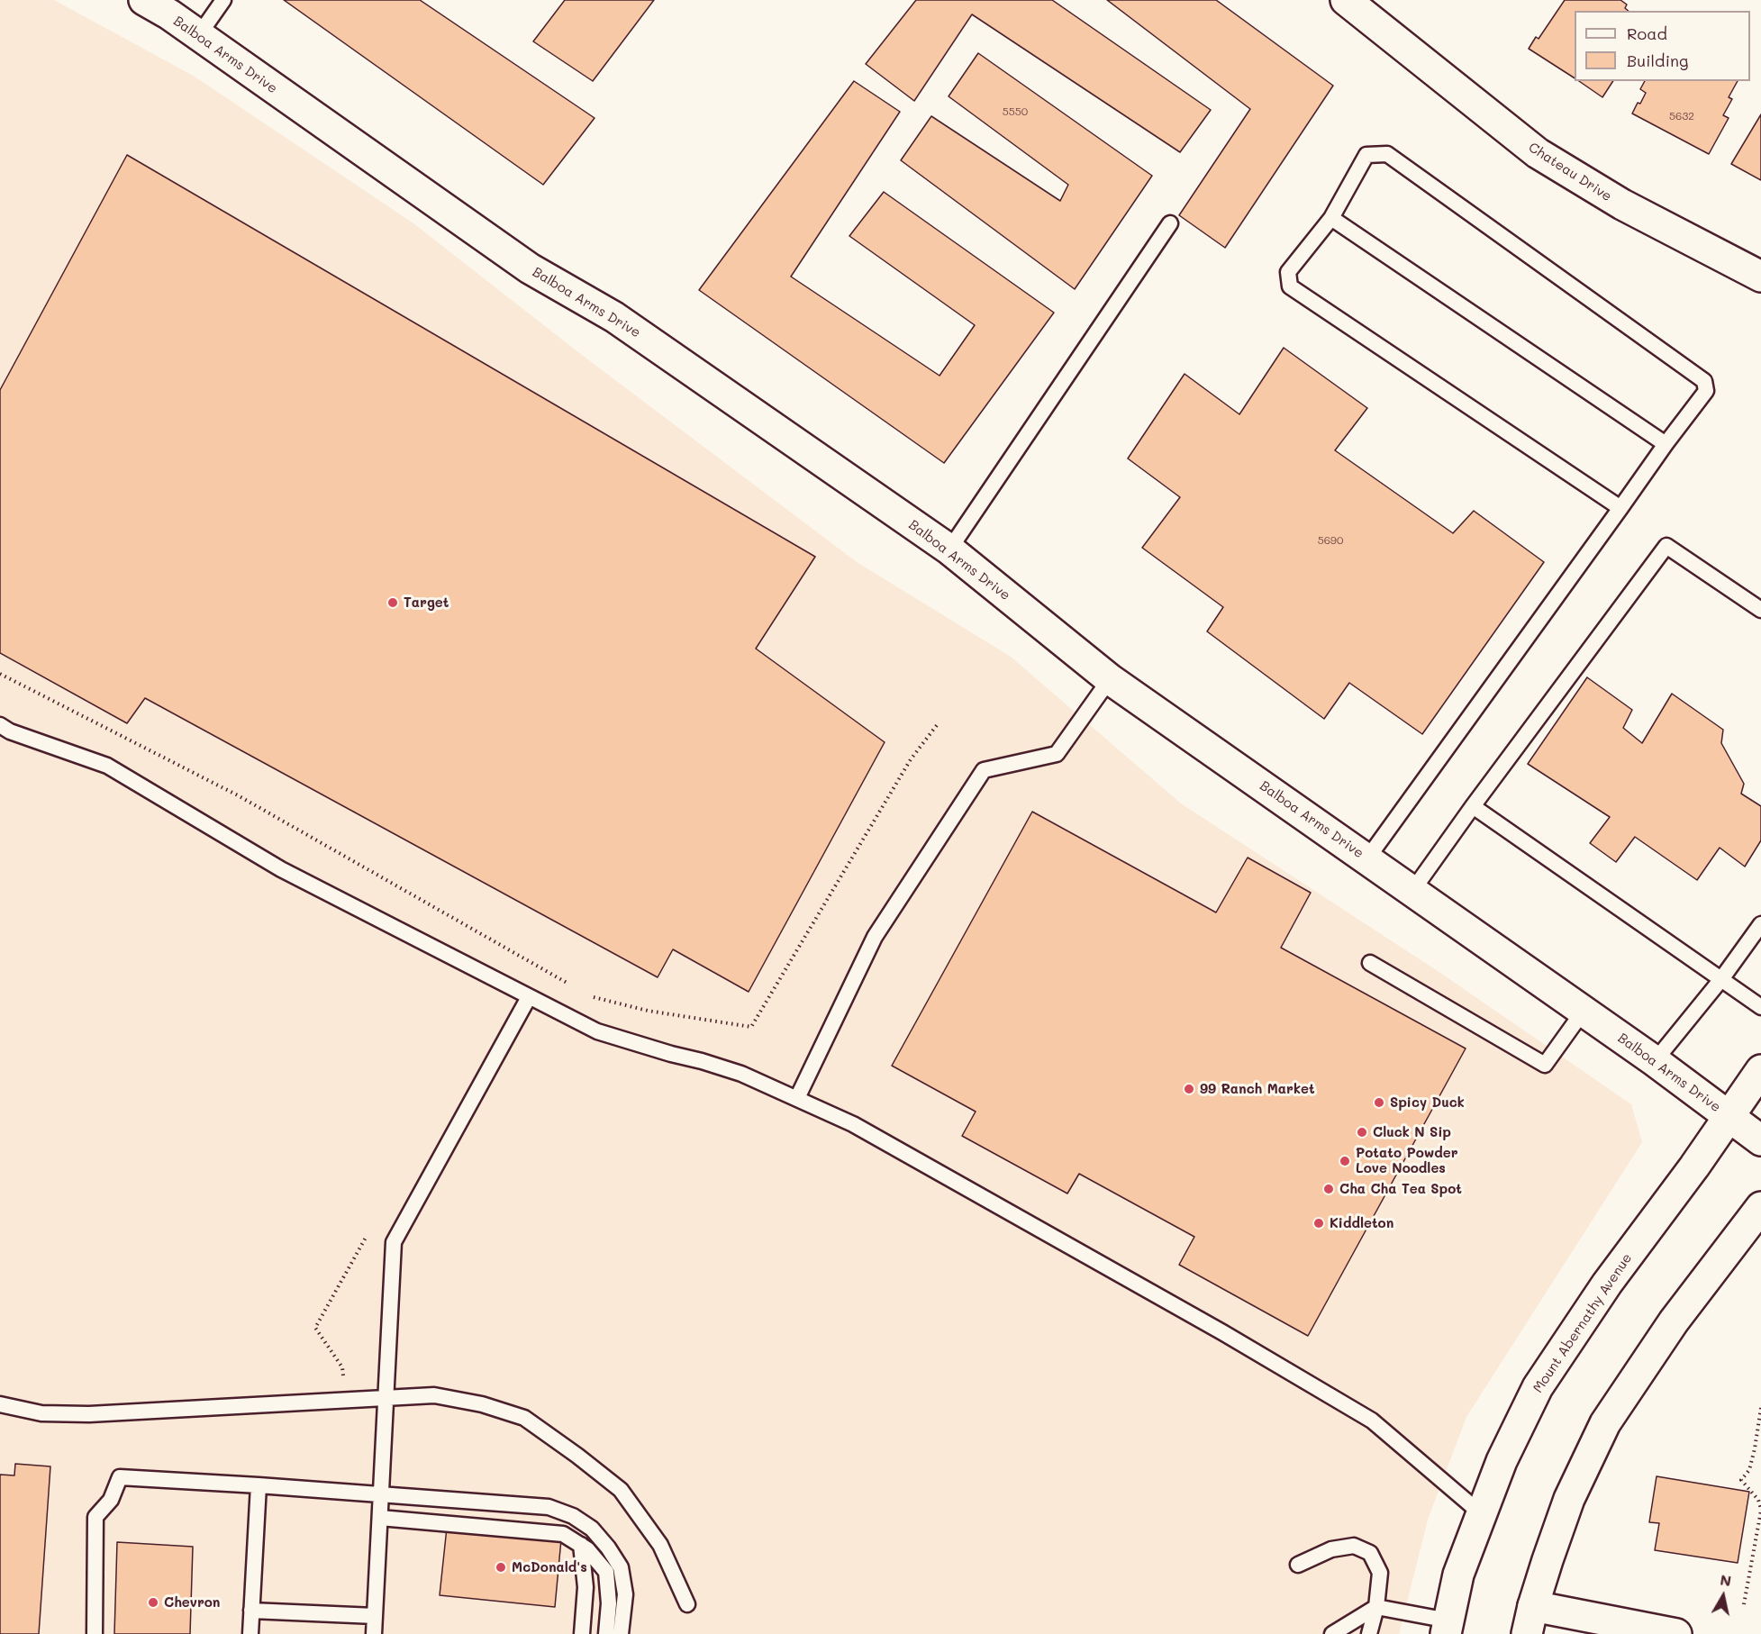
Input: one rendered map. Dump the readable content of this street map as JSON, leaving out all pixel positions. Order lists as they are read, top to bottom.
{
  "streets": {
    "street": ["Balboa Arms Drive", "Chateau Drive", "Mount Abernathy Avenue"]
  },
  "crossings": [
    ["Balboa Arms Drive", "Mount Abernathy Avenue"]
  ],
  "places": [
    "Target",
    "99 Ranch Market",
    "Spicy Duck",
    "Cluck N Sip",
    "Potato Powder Love Noodles",
    "Cha Cha Tea Spot",
    "Kiddleton",
    "McDonald's",
    "Chevron"
  ],
  "house_numbers": ["5550", "5632", "5690"],
  "legend": ["Road", "Building"],
  "north": "top"
}
